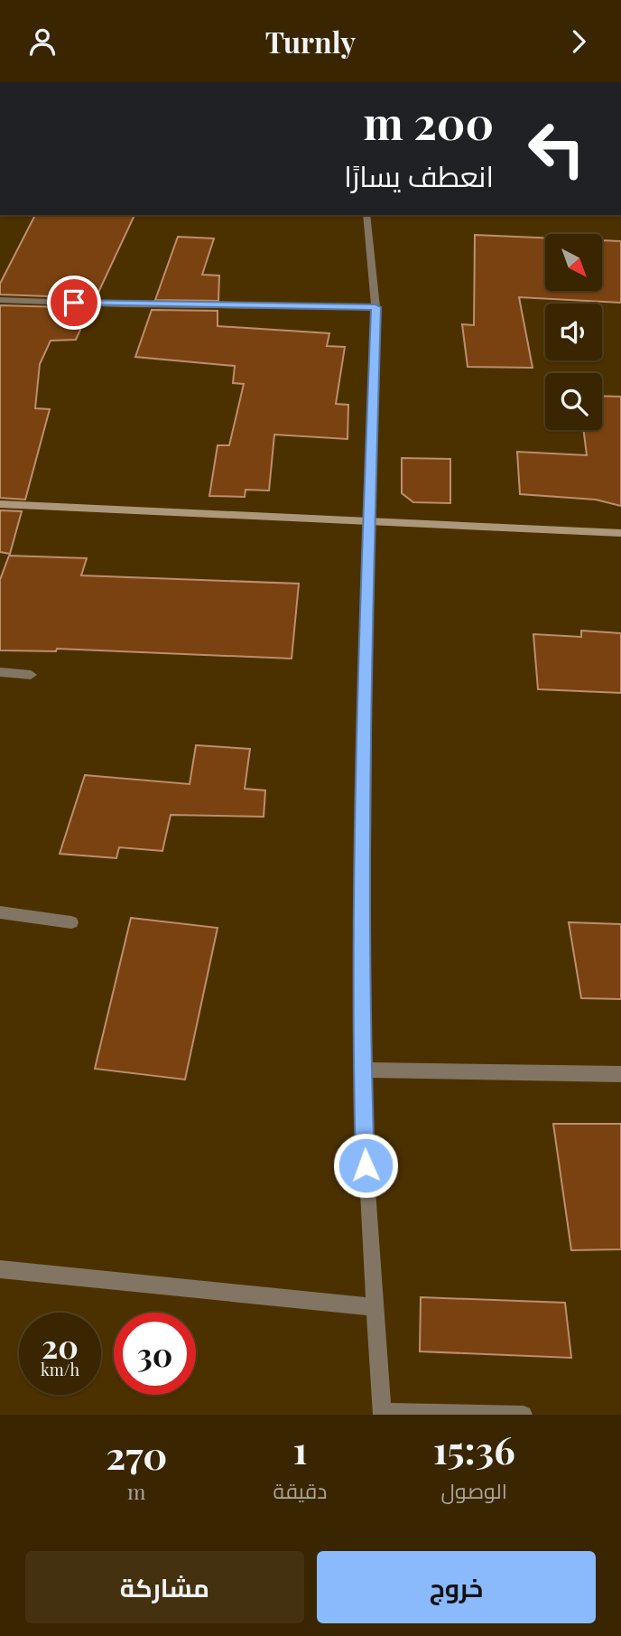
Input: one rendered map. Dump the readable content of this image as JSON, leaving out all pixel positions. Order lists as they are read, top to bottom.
{
  "north": "bottom right",
  "page": {
    "header": "Turnly",
    "turn": ["200 m", "انعطف يسارًا"],
    "speed": "20 km/h",
    "limit": "30",
    "eta": [
      "15:36",
      "الوصول",
      "1",
      "دقيقة",
      "270",
      "m"
    ],
    "buttons": ["خروج", "مشاركة"]
  }
}
